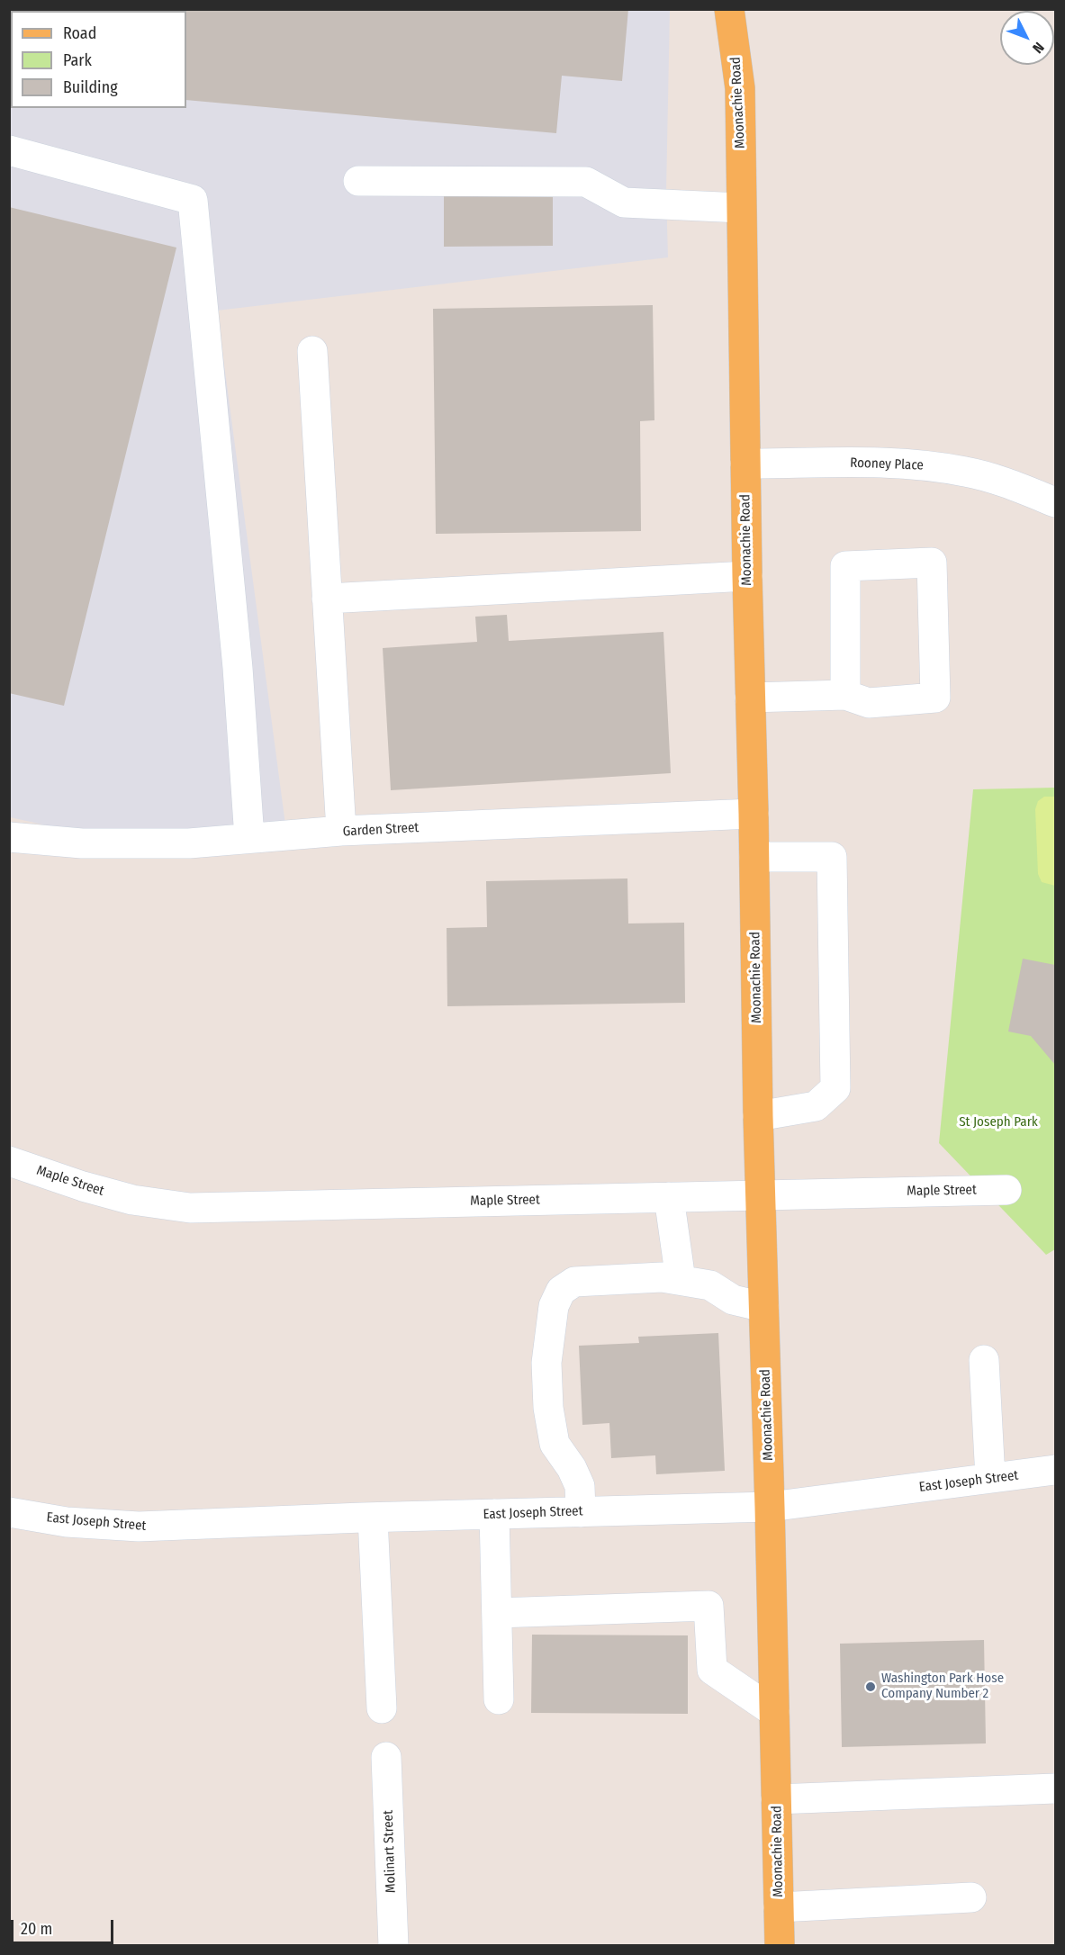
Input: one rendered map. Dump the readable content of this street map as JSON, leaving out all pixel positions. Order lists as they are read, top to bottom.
{
  "streets": {
    "main road": ["Moonachie Road"],
    "street": [
      "Rooney Place",
      "Garden Street",
      "Maple Street",
      "East Joseph Street",
      "Molinart Street"
    ]
  },
  "crossings": [
    ["Moonachie Road", "Rooney Place"],
    ["Moonachie Road", "Garden Street"],
    ["Moonachie Road", "Maple Street"],
    ["Moonachie Road", "East Joseph Street"]
  ],
  "parks": ["St Joseph Park"],
  "places": ["Washington Park Hose Company Number 2"],
  "legend": ["Road", "Park", "Building"],
  "scale_bar": "20 m",
  "north": "bottom right"
}
